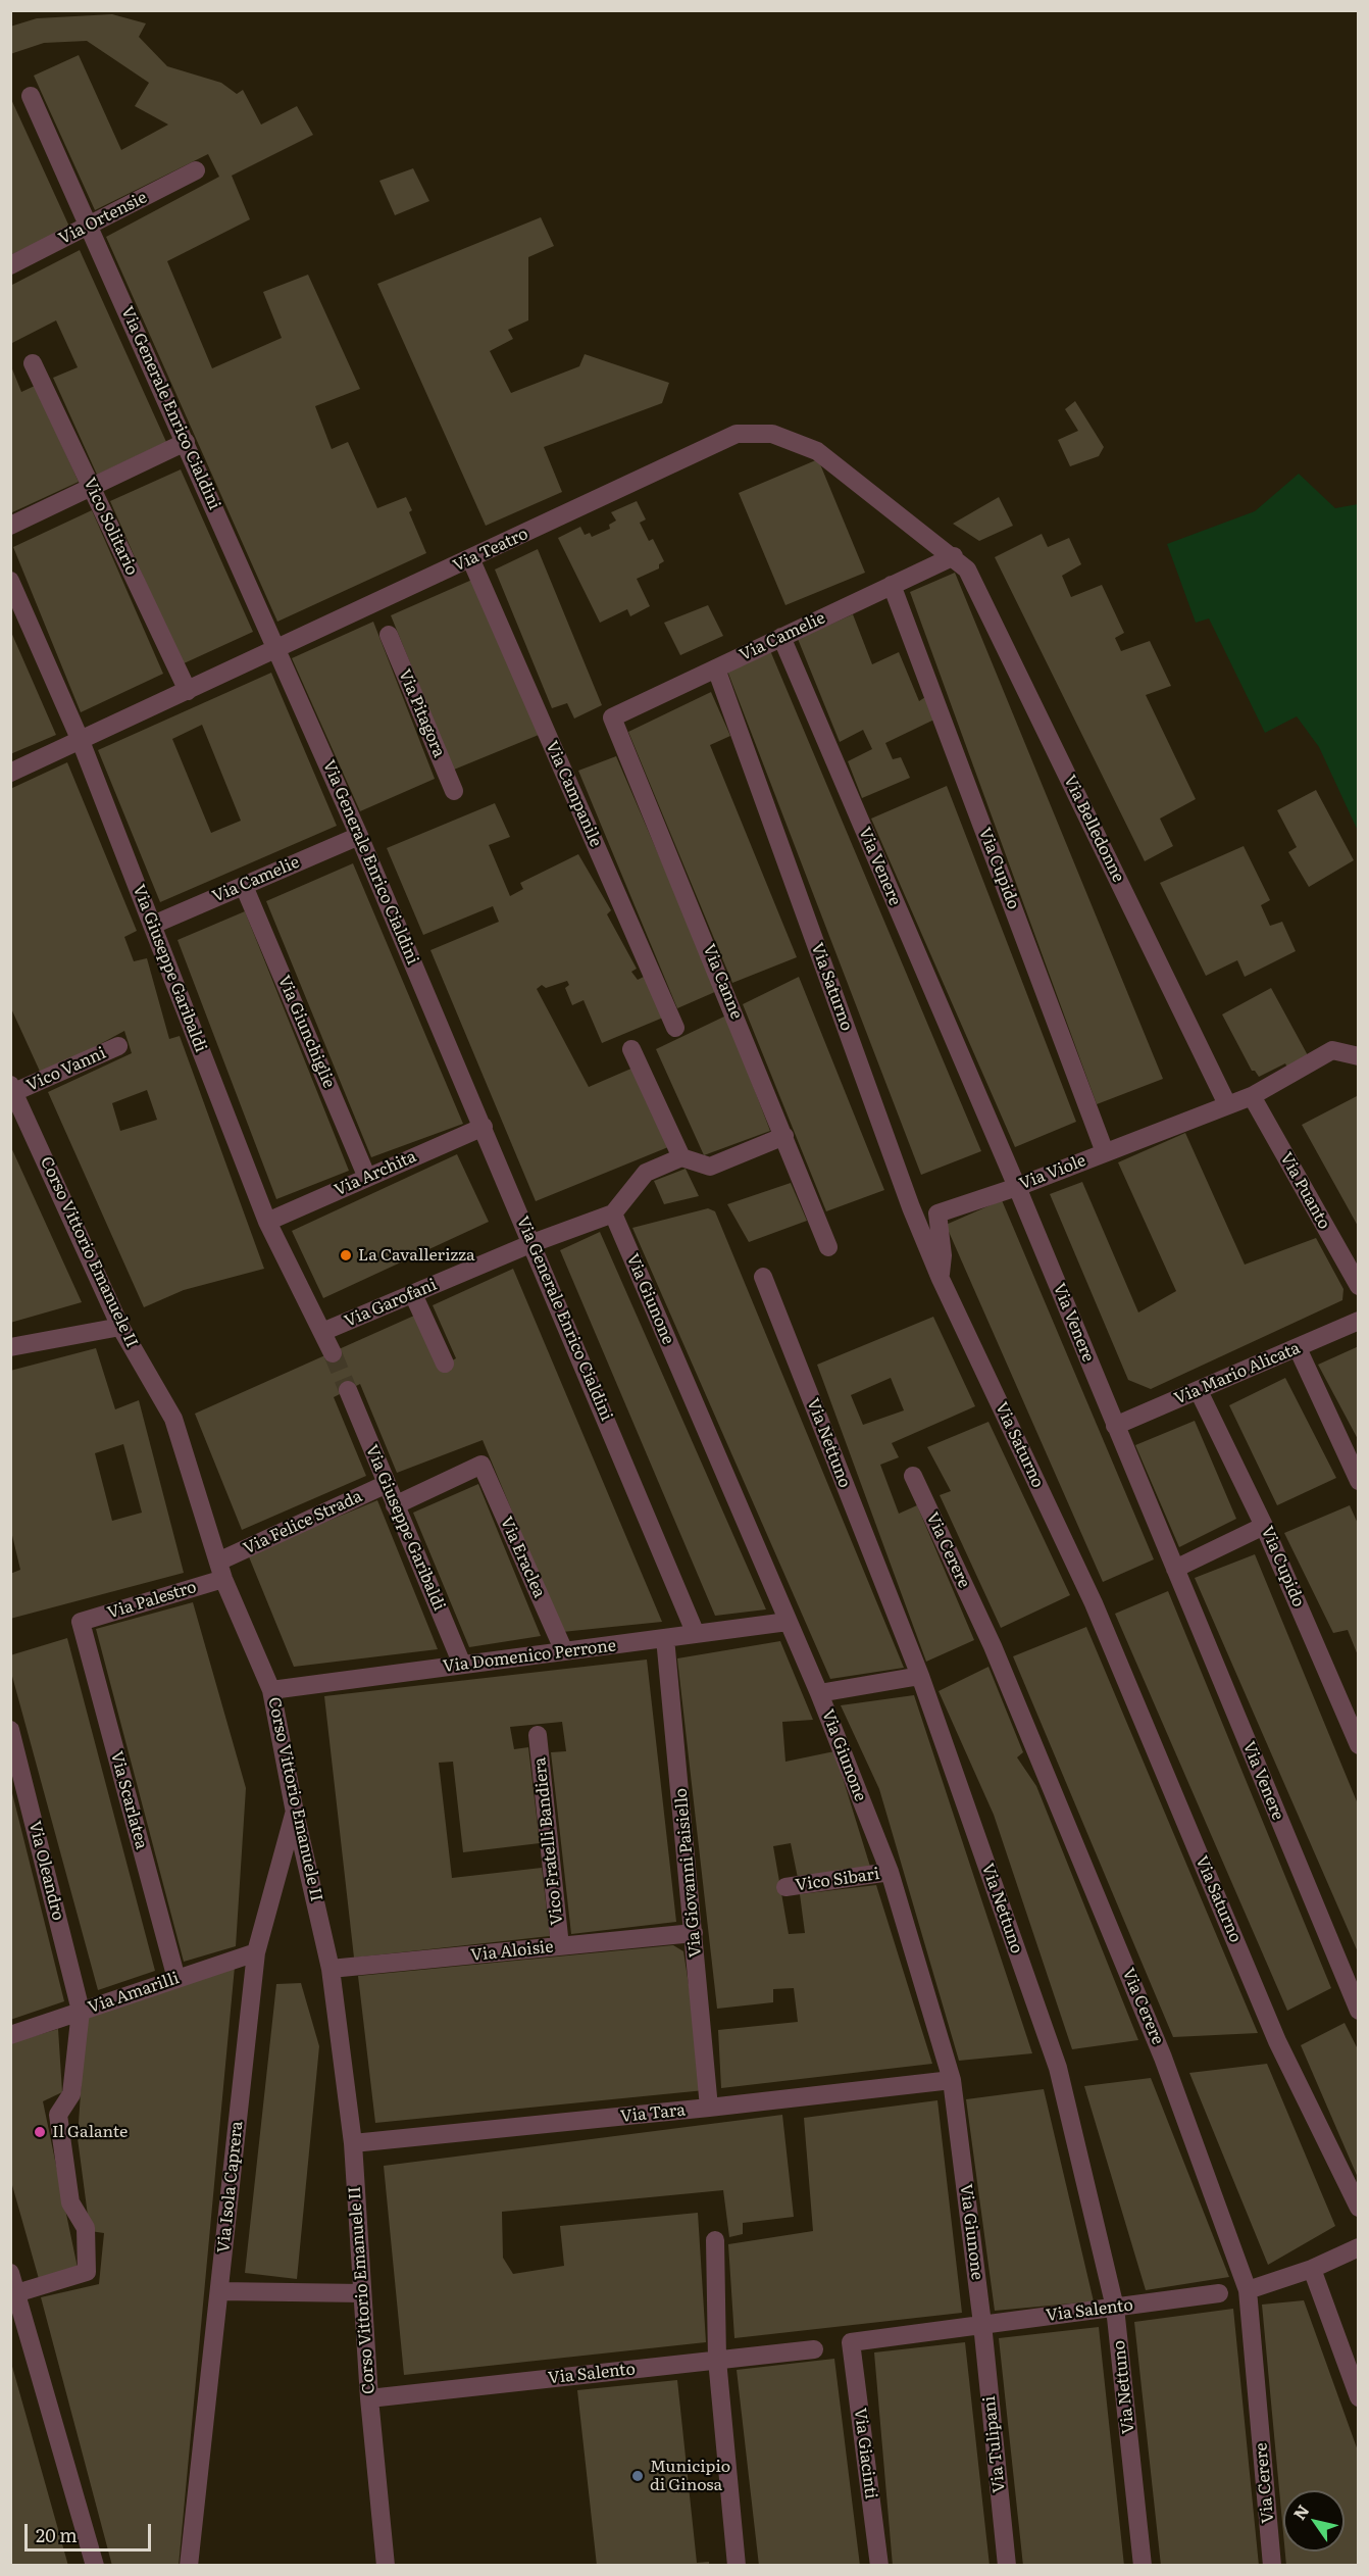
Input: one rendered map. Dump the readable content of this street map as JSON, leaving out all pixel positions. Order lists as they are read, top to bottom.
{
  "streets": {
    "street": [
      "Via Ortensie",
      "Via Generale Enrico Cialdini",
      "Vico Solitario",
      "Via Teatro",
      "Via Camelie",
      "Via Pitagora",
      "Via Campanile",
      "Via Belledonne",
      "Via Venere",
      "Via Cupido",
      "Via Giuseppe Garibaldi",
      "Via Canne",
      "Via Saturno",
      "Via Giunchiglie",
      "Vico Vanni",
      "Via Viole",
      "Via Archita",
      "Via Puanto",
      "Corso Vittorio Emanuele II",
      "Via Giunone",
      "Via Garofani",
      "Via Mario Alicata",
      "Via Nettuno",
      "Via Felice Strada",
      "Via Cerere",
      "Via Eraclea",
      "Via Palestro",
      "Via Domenico Perrone",
      "Via Scarlatea",
      "Vico Fratelli Bandiera",
      "Via Oleandro",
      "Via Giovanni Paisiello",
      "Vico Sibari",
      "Via Aloisie",
      "Via Amarilli",
      "Via Tara",
      "Via Isola Caprera",
      "Via Salento",
      "Via Tulipani",
      "Via Giacinti"
    ]
  },
  "crossings": [
    ["Via Ortensie", "Via Generale Enrico Cialdini"],
    ["Via Generale Enrico Cialdini", "Via Teatro"],
    ["Via Generale Enrico Cialdini", "Via Camelie"],
    ["Via Generale Enrico Cialdini", "Via Archita"],
    ["Via Generale Enrico Cialdini", "Via Garofani"],
    ["Via Generale Enrico Cialdini", "Via Domenico Perrone"],
    ["Vico Solitario", "Via Teatro"],
    ["Via Teatro", "Via Camelie"],
    ["Via Teatro", "Via Campanile"],
    ["Via Teatro", "Via Belledonne"],
    ["Via Teatro", "Via Giuseppe Garibaldi"],
    ["Via Camelie", "Via Belledonne"],
    ["Via Camelie", "Via Venere"],
    ["Via Camelie", "Via Cupido"],
    ["Via Camelie", "Via Giuseppe Garibaldi"],
    ["Via Camelie", "Via Canne"],
    ["Via Camelie", "Via Saturno"],
    ["Via Camelie", "Via Giunchiglie"],
    ["Via Belledonne", "Via Viole"],
    ["Via Venere", "Via Viole"],
    ["Via Venere", "Via Mario Alicata"],
    ["Via Cupido", "Via Viole"],
    ["Via Cupido", "Via Mario Alicata"],
    ["Via Giuseppe Garibaldi", "Via Archita"],
    ["Via Giuseppe Garibaldi", "Via Garofani"],
    ["Via Giuseppe Garibaldi", "Via Felice Strada"],
    ["Via Giuseppe Garibaldi", "Via Eraclea"],
    ["Via Giuseppe Garibaldi", "Via Domenico Perrone"],
    ["Via Saturno", "Via Viole"],
    ["Via Giunchiglie", "Via Archita"],
    ["Vico Vanni", "Corso Vittorio Emanuele II"],
    ["Via Viole", "Via Puanto"],
    ["Corso Vittorio Emanuele II", "Via Felice Strada"],
    ["Corso Vittorio Emanuele II", "Via Palestro"],
    ["Corso Vittorio Emanuele II", "Via Domenico Perrone"],
    ["Corso Vittorio Emanuele II", "Via Aloisie"],
    ["Corso Vittorio Emanuele II", "Via Tara"],
    ["Corso Vittorio Emanuele II", "Via Isola Caprera"],
    ["Corso Vittorio Emanuele II", "Via Salento"],
    ["Via Giunone", "Via Garofani"],
    ["Via Giunone", "Via Domenico Perrone"],
    ["Via Giunone", "Vico Sibari"],
    ["Via Giunone", "Via Tara"],
    ["Via Giunone", "Via Salento"],
    ["Via Giunone", "Via Tulipani"],
    ["Via Nettuno", "Via Salento"],
    ["Via Felice Strada", "Via Palestro"],
    ["Via Eraclea", "Via Domenico Perrone"],
    ["Via Palestro", "Via Scarlatea"],
    ["Via Domenico Perrone", "Via Giovanni Paisiello"],
    ["Via Scarlatea", "Via Amarilli"],
    ["Vico Fratelli Bandiera", "Via Aloisie"],
    ["Via Oleandro", "Via Amarilli"],
    ["Via Giovanni Paisiello", "Via Aloisie"],
    ["Via Giovanni Paisiello", "Via Tara"],
    ["Via Amarilli", "Via Isola Caprera"],
    ["Via Salento", "Via Tulipani"],
    ["Via Salento", "Via Giacinti"]
  ],
  "places": ["La Cavallerizza", "Il Galante", "Municipio di Ginosa"],
  "scale_bar": "20 m",
  "north": "top left"
}
